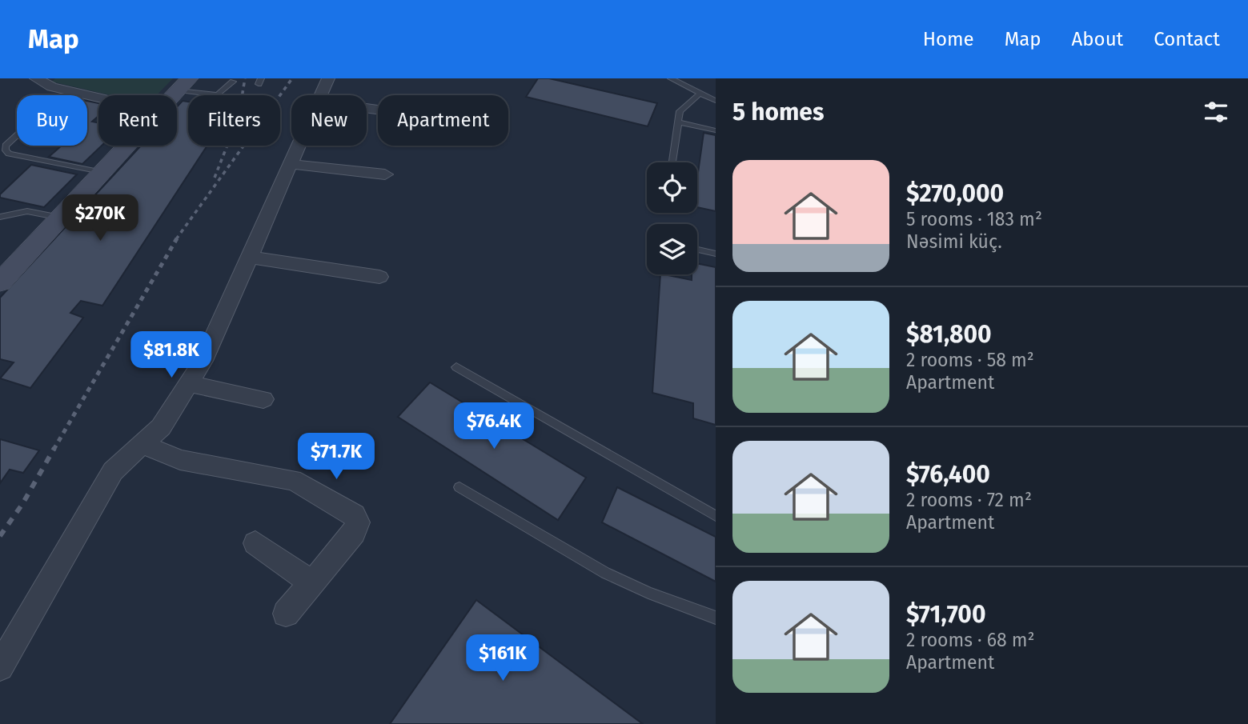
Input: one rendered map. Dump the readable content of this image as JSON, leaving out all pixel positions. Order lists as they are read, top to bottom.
{
  "page": {
    "header": "Map",
    "nav": [
      "Home",
      "Map",
      "About",
      "Contact"
    ],
    "heading": "5 homes",
    "chip": [
      "Buy",
      "Rent",
      "Filters",
      "New",
      "Apartment"
    ],
    "list": [
      {
        "name": "$270,000",
        "note": "5 rooms · 183 m² · Nəsimi küç."
      },
      {
        "name": "$81,800",
        "note": "2 rooms · 58 m² · Apartment"
      },
      {
        "name": "$76,400",
        "note": "2 rooms · 72 m² · Apartment"
      },
      {
        "name": "$71,700",
        "note": "2 rooms · 68 m² · Apartment"
      }
    ],
    "price": [
      "$270K",
      "$81.8K",
      "$76.4K",
      "$71.7K",
      "$161K"
    ]
  }
}
